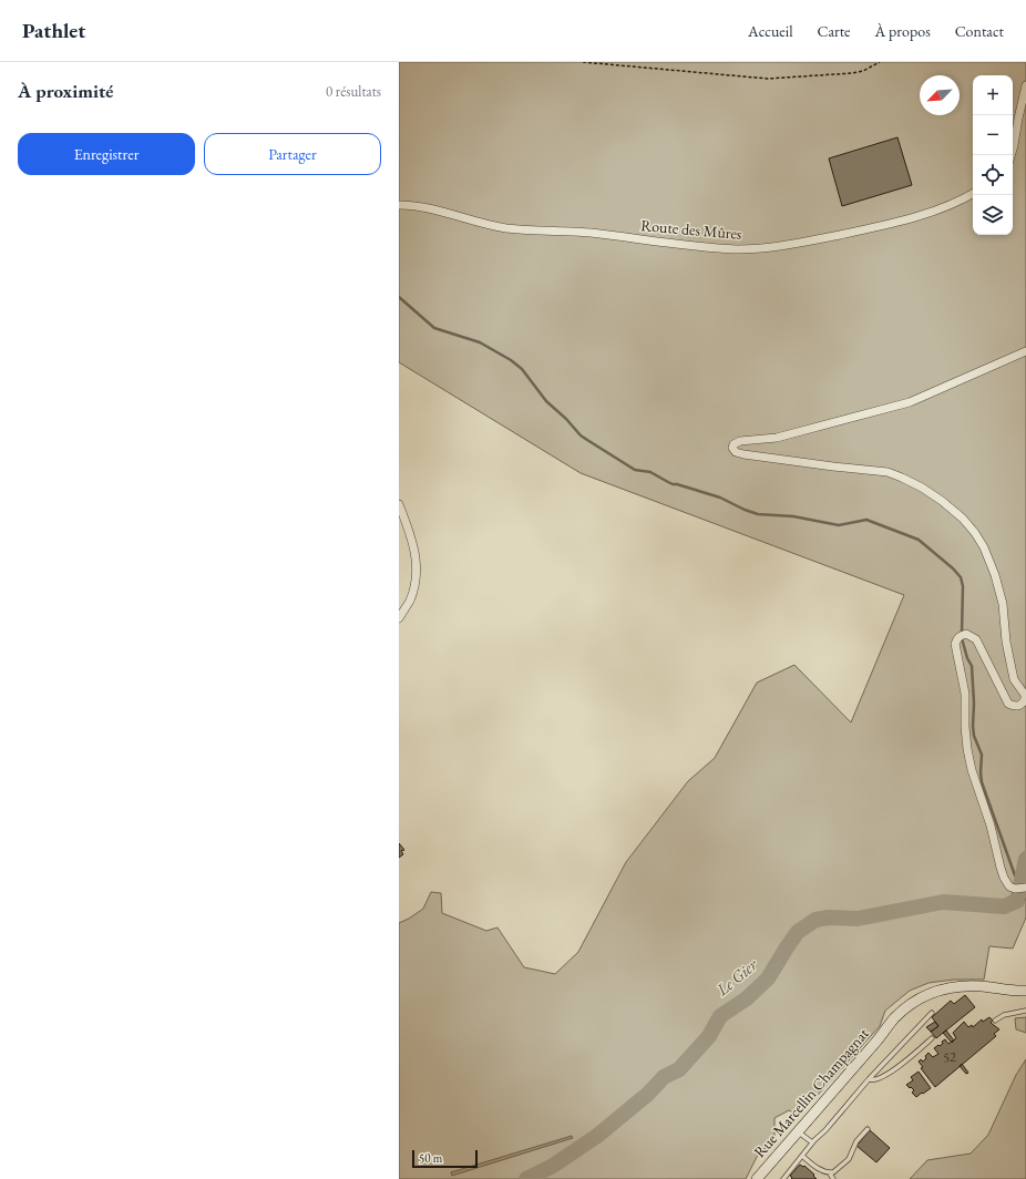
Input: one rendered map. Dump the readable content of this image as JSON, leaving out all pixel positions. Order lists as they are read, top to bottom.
{
  "streets": {
    "main road": ["Rue Marcellin Champagnat"],
    "street": ["Route des Mûres"]
  },
  "water": ["Le Gier"],
  "house_numbers": ["52"],
  "scale_bar": "50 m",
  "north": "bottom left",
  "page": {
    "header": "Pathlet",
    "nav": [
      "Accueil",
      "Carte",
      "À propos",
      "Contact"
    ],
    "heading": ["À proximité", "0 résultats"],
    "map_buttons": ["+", "−"],
    "buttons": ["Enregistrer", "Partager"],
    "scale": "50 m"
  }
}
